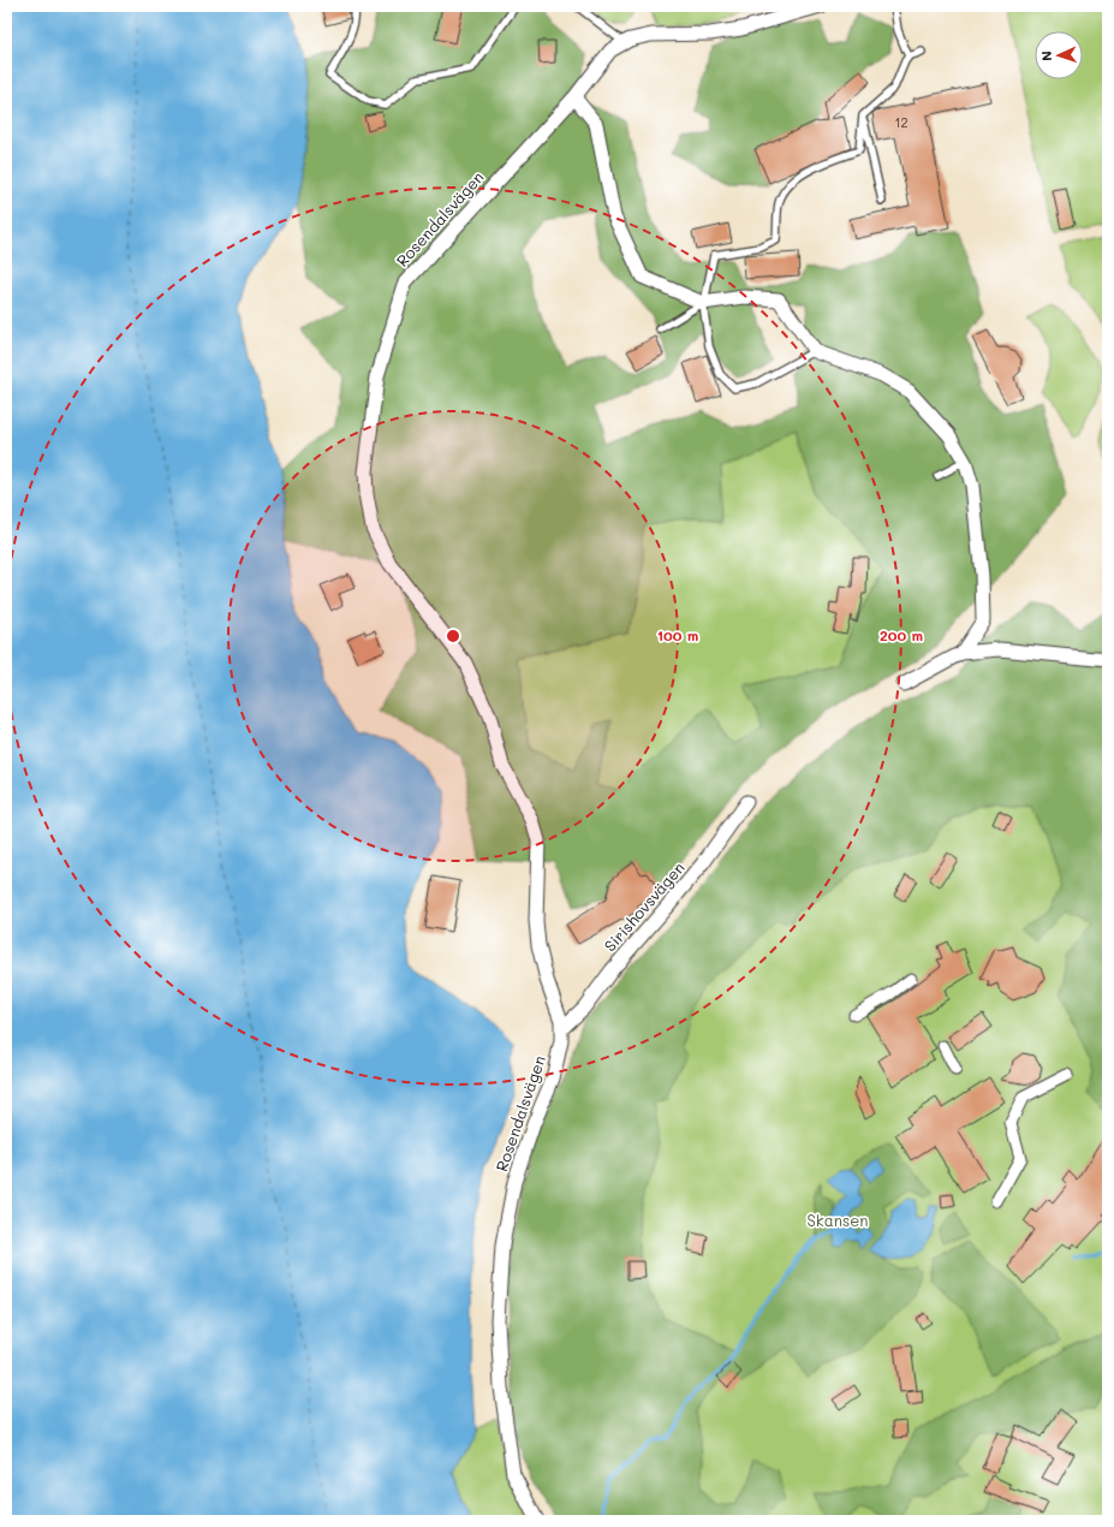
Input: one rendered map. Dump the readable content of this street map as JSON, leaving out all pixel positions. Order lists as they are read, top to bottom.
{
  "streets": {
    "street": ["Rosendalsvägen", "Sirishovsvägen"]
  },
  "crossings": [
    ["Rosendalsvägen", "Sirishovsvägen"]
  ],
  "parks": ["Skansen"],
  "house_numbers": ["12"],
  "north": "left",
  "rings": ["100 m", "200 m"]
}
